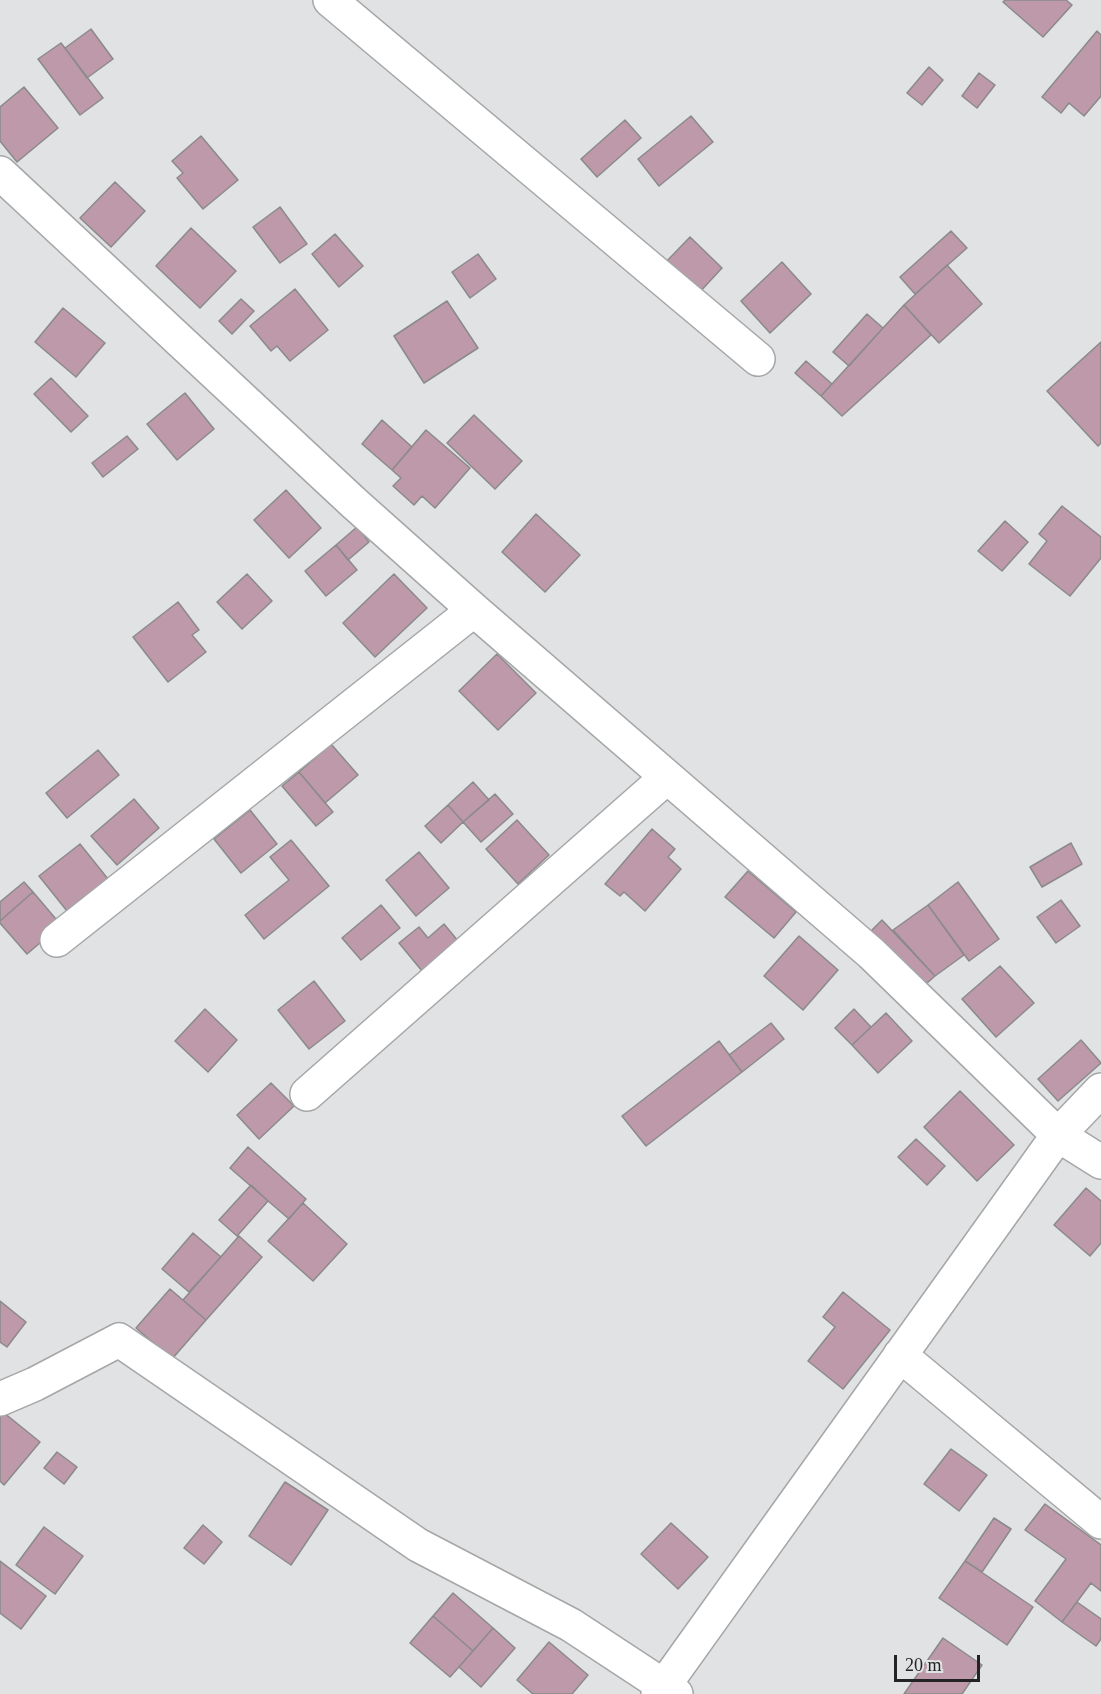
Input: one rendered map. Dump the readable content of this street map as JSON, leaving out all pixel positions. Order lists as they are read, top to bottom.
{
  "scale_bar": "20 m"
}
